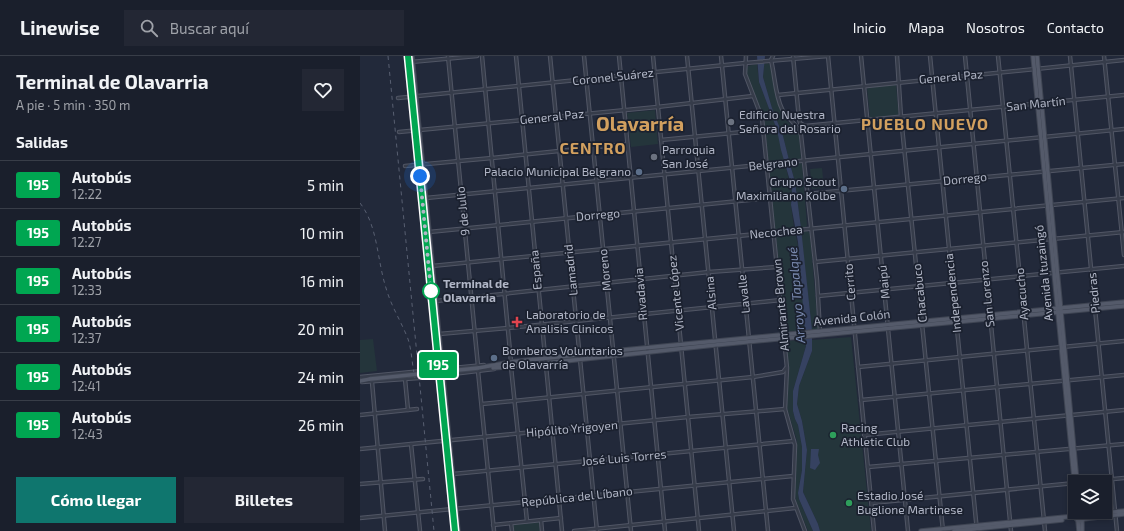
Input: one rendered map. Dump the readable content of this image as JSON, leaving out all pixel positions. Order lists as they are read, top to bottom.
{
  "streets": {
    "main road": ["Avenida Ituzaingó", "Avenida Colón"],
    "street": [
      "Coronel Suárez",
      "General Paz",
      "San Martín",
      "Belgrano",
      "Dorrego",
      "9 de Julio",
      "Necochea",
      "España",
      "Lamadrid",
      "Moreno",
      "Cerrito",
      "Maipú",
      "Vicente López",
      "Alsina",
      "Chacabuco",
      "Independencia",
      "Piedras",
      "Rivadavia",
      "Lavalle",
      "San Lorenzo",
      "Ayacucho",
      "Almirante Brown",
      "Hipólito Yrigoyen",
      "José Luis Torres",
      "República del Líbano"
    ]
  },
  "crossings": [
    ["Coronel Suárez", "9 de Julio"],
    ["Coronel Suárez", "España"],
    ["Coronel Suárez", "Lamadrid"],
    ["Coronel Suárez", "Moreno"],
    ["Coronel Suárez", "Cerrito"],
    ["Coronel Suárez", "Vicente López"],
    ["Coronel Suárez", "Alsina"],
    ["Coronel Suárez", "Rivadavia"],
    ["Coronel Suárez", "Lavalle"],
    ["Coronel Suárez", "Almirante Brown"],
    ["General Paz", "9 de Julio"],
    ["General Paz", "España"],
    ["General Paz", "Lamadrid"],
    ["General Paz", "Moreno"],
    ["General Paz", "Avenida Ituzaingó"],
    ["General Paz", "Cerrito"],
    ["General Paz", "Maipú"],
    ["General Paz", "Vicente López"],
    ["General Paz", "Alsina"],
    ["General Paz", "Chacabuco"],
    ["General Paz", "Independencia"],
    ["General Paz", "Piedras"],
    ["General Paz", "Rivadavia"],
    ["General Paz", "Lavalle"],
    ["General Paz", "San Lorenzo"],
    ["General Paz", "Ayacucho"],
    ["General Paz", "Almirante Brown"],
    ["San Martín", "Avenida Ituzaingó"],
    ["San Martín", "Cerrito"],
    ["San Martín", "Maipú"],
    ["San Martín", "Chacabuco"],
    ["San Martín", "Independencia"],
    ["San Martín", "Piedras"],
    ["San Martín", "San Lorenzo"],
    ["San Martín", "Ayacucho"],
    ["Belgrano", "9 de Julio"],
    ["Belgrano", "España"],
    ["Belgrano", "Lamadrid"],
    ["Belgrano", "Moreno"],
    ["Belgrano", "Avenida Ituzaingó"],
    ["Belgrano", "Cerrito"],
    ["Belgrano", "Maipú"],
    ["Belgrano", "Vicente López"],
    ["Belgrano", "Alsina"],
    ["Belgrano", "Chacabuco"],
    ["Belgrano", "Independencia"],
    ["Belgrano", "Piedras"],
    ["Belgrano", "Rivadavia"],
    ["Belgrano", "Lavalle"],
    ["Belgrano", "San Lorenzo"],
    ["Belgrano", "Ayacucho"],
    ["Belgrano", "Almirante Brown"],
    ["Dorrego", "9 de Julio"],
    ["Dorrego", "España"],
    ["Dorrego", "Lamadrid"],
    ["Dorrego", "Moreno"],
    ["Dorrego", "Avenida Ituzaingó"],
    ["Dorrego", "Cerrito"],
    ["Dorrego", "Maipú"],
    ["Dorrego", "Vicente López"],
    ["Dorrego", "Alsina"],
    ["Dorrego", "Chacabuco"],
    ["Dorrego", "Independencia"],
    ["Dorrego", "Piedras"],
    ["Dorrego", "Rivadavia"],
    ["Dorrego", "Lavalle"],
    ["Dorrego", "San Lorenzo"],
    ["Dorrego", "Ayacucho"],
    ["Dorrego", "Almirante Brown"],
    ["9 de Julio", "Necochea"],
    ["9 de Julio", "Avenida Colón"],
    ["9 de Julio", "Hipólito Yrigoyen"],
    ["9 de Julio", "José Luis Torres"],
    ["9 de Julio", "República del Líbano"],
    ["Necochea", "España"],
    ["Necochea", "Lamadrid"],
    ["Necochea", "Moreno"],
    ["Necochea", "Avenida Ituzaingó"],
    ["Necochea", "Cerrito"],
    ["Necochea", "Maipú"],
    ["Necochea", "Vicente López"],
    ["Necochea", "Alsina"],
    ["Necochea", "Chacabuco"],
    ["Necochea", "Independencia"],
    ["Necochea", "Piedras"],
    ["Necochea", "Rivadavia"],
    ["Necochea", "Lavalle"],
    ["Necochea", "San Lorenzo"],
    ["Necochea", "Ayacucho"],
    ["Necochea", "Almirante Brown"],
    ["España", "Avenida Colón"],
    ["España", "Hipólito Yrigoyen"],
    ["España", "José Luis Torres"],
    ["España", "República del Líbano"],
    ["Lamadrid", "Avenida Colón"],
    ["Lamadrid", "Hipólito Yrigoyen"],
    ["Lamadrid", "José Luis Torres"],
    ["Lamadrid", "República del Líbano"],
    ["Moreno", "Avenida Colón"],
    ["Moreno", "Hipólito Yrigoyen"],
    ["Moreno", "José Luis Torres"],
    ["Moreno", "República del Líbano"],
    ["Avenida Ituzaingó", "Avenida Colón"],
    ["Cerrito", "Avenida Colón"],
    ["Maipú", "Avenida Colón"],
    ["Vicente López", "Avenida Colón"],
    ["Vicente López", "Hipólito Yrigoyen"],
    ["Vicente López", "José Luis Torres"],
    ["Vicente López", "República del Líbano"],
    ["Alsina", "Avenida Colón"],
    ["Alsina", "Hipólito Yrigoyen"],
    ["Alsina", "José Luis Torres"],
    ["Alsina", "República del Líbano"],
    ["Chacabuco", "Avenida Colón"],
    ["Independencia", "Avenida Colón"],
    ["Piedras", "Avenida Colón"],
    ["Rivadavia", "Avenida Colón"],
    ["Rivadavia", "Hipólito Yrigoyen"],
    ["Rivadavia", "José Luis Torres"],
    ["Rivadavia", "República del Líbano"],
    ["Lavalle", "Avenida Colón"],
    ["Lavalle", "Hipólito Yrigoyen"],
    ["Lavalle", "José Luis Torres"],
    ["Lavalle", "República del Líbano"],
    ["San Lorenzo", "Avenida Colón"],
    ["Ayacucho", "Avenida Colón"],
    ["Almirante Brown", "Avenida Colón"],
    ["Almirante Brown", "Hipólito Yrigoyen"],
    ["Almirante Brown", "José Luis Torres"],
    ["Almirante Brown", "República del Líbano"]
  ],
  "districts": ["Olavarría", "PUEBLO NUEVO", "CENTRO"],
  "water": ["Arroyo Tapalqué"],
  "places": {
    "other": [
      "Edificio Nuestra Señora del Rosario",
      "Parroquia San José",
      "Palacio Municipal Belgrano",
      "Grupo Scout Maximiliano Kolbe",
      "Terminal de Olavarria",
      "Bomberos Voluntarios de Olavarría",
      "Racing Athletic Club",
      "Estadio José Buglione Martinese"
    ],
    "health": ["Laboratorio de Analisis Clinicos"]
  },
  "lines": ["bus line 195"],
  "page": {
    "header": "Linewise",
    "search": "Buscar aquí",
    "nav": [
      "Inicio",
      "Mapa",
      "Nosotros",
      "Contacto"
    ],
    "heading": [
      ["Terminal de Olavarria", "A pie · 5 min · 350 m"],
      "Salidas"
    ],
    "on_map": "195",
    "list": [
      {
        "mark": "195",
        "name": "Autobús",
        "note": "12:22",
        "value": "5 min"
      },
      {
        "mark": "195",
        "name": "Autobús",
        "note": "12:27",
        "value": "10 min"
      },
      {
        "mark": "195",
        "name": "Autobús",
        "note": "12:33",
        "value": "16 min"
      },
      {
        "mark": "195",
        "name": "Autobús",
        "note": "12:37",
        "value": "20 min"
      },
      {
        "mark": "195",
        "name": "Autobús",
        "note": "12:41",
        "value": "24 min"
      },
      {
        "mark": "195",
        "name": "Autobús",
        "note": "12:43",
        "value": "26 min"
      }
    ],
    "buttons": ["Cómo llegar", "Billetes"]
  }
}
